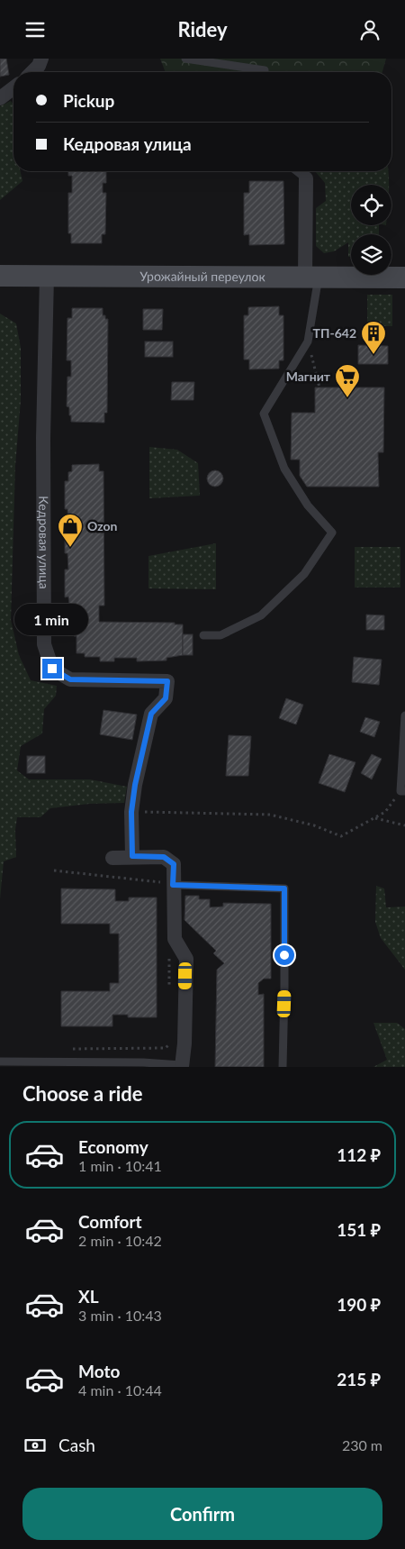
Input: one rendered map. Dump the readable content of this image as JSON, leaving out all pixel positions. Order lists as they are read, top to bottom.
{
  "streets": {
    "street": ["Урожайный переулок", "Кедровая улица"]
  },
  "crossings": [
    ["Урожайный переулок", "Кедровая улица"]
  ],
  "places": {
    "building": ["ТП-642"],
    "supermarket": ["Магнит"],
    "shop": ["Ozon"]
  },
  "page": {
    "header": "Ridey",
    "banner": ["Pickup", "Кедровая улица"],
    "bubble": "1 min",
    "heading": "Choose a ride",
    "list": [
      {
        "name": "Economy",
        "note": "1 min · 10:41",
        "value": "112 ₽"
      },
      {
        "name": "Comfort",
        "note": "2 min · 10:42",
        "value": "151 ₽"
      },
      {
        "name": "XL",
        "note": "3 min · 10:43",
        "value": "190 ₽"
      },
      {
        "name": "Moto",
        "note": "4 min · 10:44",
        "value": "215 ₽"
      }
    ],
    "pay": ["Cash", "230 m"],
    "buttons": "Confirm"
  }
}
